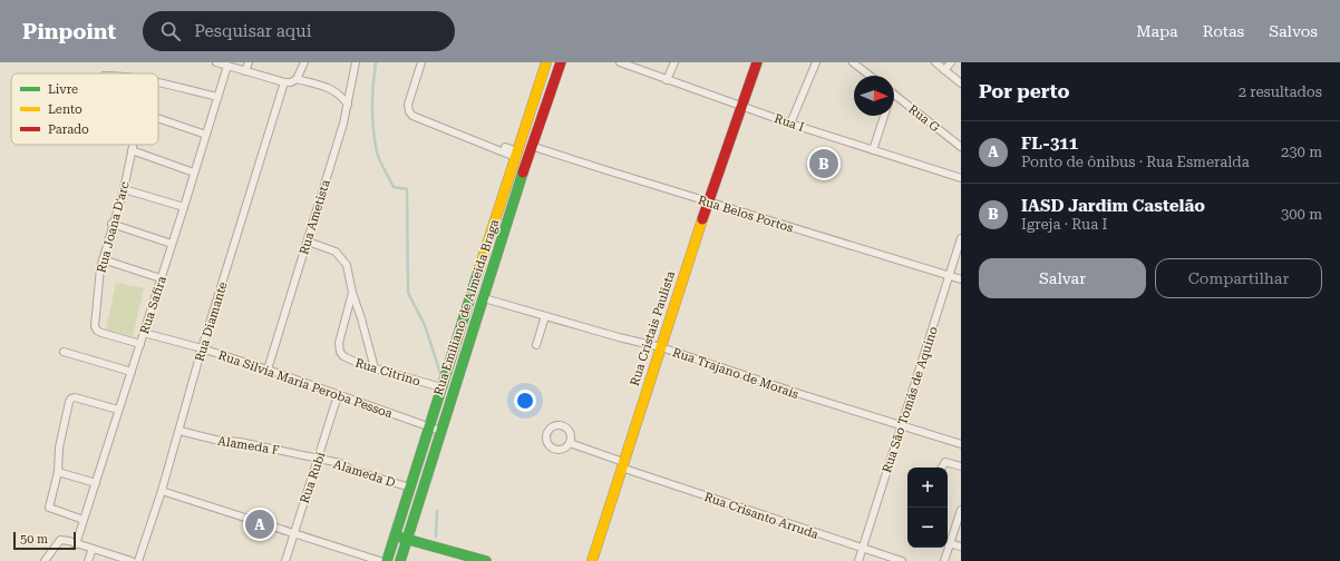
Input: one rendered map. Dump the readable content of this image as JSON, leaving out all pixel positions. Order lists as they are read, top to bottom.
{
  "streets": {
    "street": [
      "Rua G",
      "Rua I",
      "Rua Belos Portos",
      "Rua Ametista",
      "Rua Joana D'arc",
      "Rua Safira",
      "Rua Emíliano de Almeida Braga",
      "Rua Diamante",
      "Rua Cristais Paulista",
      "Rua Citrino",
      "Rua Trajano de Morais",
      "Rua Silvia Maria Peroba Pessoa",
      "Rua São Tomás de Aquino",
      "Alameda F",
      "Alameda D",
      "Rua Rubi",
      "Rua Crisanto Arruda"
    ]
  },
  "crossings": [
    ["Rua I", "Rua Cristais Paulista"],
    ["Rua Belos Portos", "Rua Emíliano de Almeida Braga"],
    ["Rua Belos Portos", "Rua Cristais Paulista"],
    ["Rua Belos Portos", "Rua São Tomás de Aquino"],
    ["Rua Ametista", "Rua Citrino"],
    ["Rua Ametista", "Rua Silvia Maria Peroba Pessoa"],
    ["Rua Joana D'arc", "Rua Safira"],
    ["Rua Safira", "Rua Silvia Maria Peroba Pessoa"],
    ["Rua Emíliano de Almeida Braga", "Rua Citrino"],
    ["Rua Emíliano de Almeida Braga", "Rua Trajano de Morais"],
    ["Rua Emíliano de Almeida Braga", "Rua Silvia Maria Peroba Pessoa"],
    ["Rua Emíliano de Almeida Braga", "Alameda D"],
    ["Rua Diamante", "Rua Silvia Maria Peroba Pessoa"],
    ["Rua Diamante", "Alameda F"],
    ["Rua Cristais Paulista", "Rua Trajano de Morais"],
    ["Rua Cristais Paulista", "Rua Crisanto Arruda"],
    ["Rua Trajano de Morais", "Rua São Tomás de Aquino"],
    ["Rua Silvia Maria Peroba Pessoa", "Rua Rubi"],
    ["Rua São Tomás de Aquino", "Rua Crisanto Arruda"],
    ["Alameda F", "Alameda D"],
    ["Alameda F", "Rua Rubi"],
    ["Alameda D", "Rua Rubi"]
  ],
  "legend": ["Livre", "Lento", "Parado"],
  "scale_bar": "50 m",
  "north": "right",
  "page": {
    "header": "Pinpoint",
    "search": "Pesquisar aqui",
    "nav": ["Mapa", "Rotas", "Salvos"],
    "heading": ["Por perto", "2 resultados"],
    "list": [
      {
        "mark": "A",
        "name": "FL-311",
        "note": "Ponto de ônibus · Rua Esmeralda",
        "value": "230 m"
      },
      {
        "mark": "B",
        "name": "IASD Jardim Castelão",
        "note": "Igreja · Rua I",
        "value": "300 m"
      }
    ],
    "pins": ["B", "A"],
    "buttons": ["Salvar", "Compartilhar"],
    "map_buttons": ["+", "−"],
    "scale": "50 m"
  }
}
